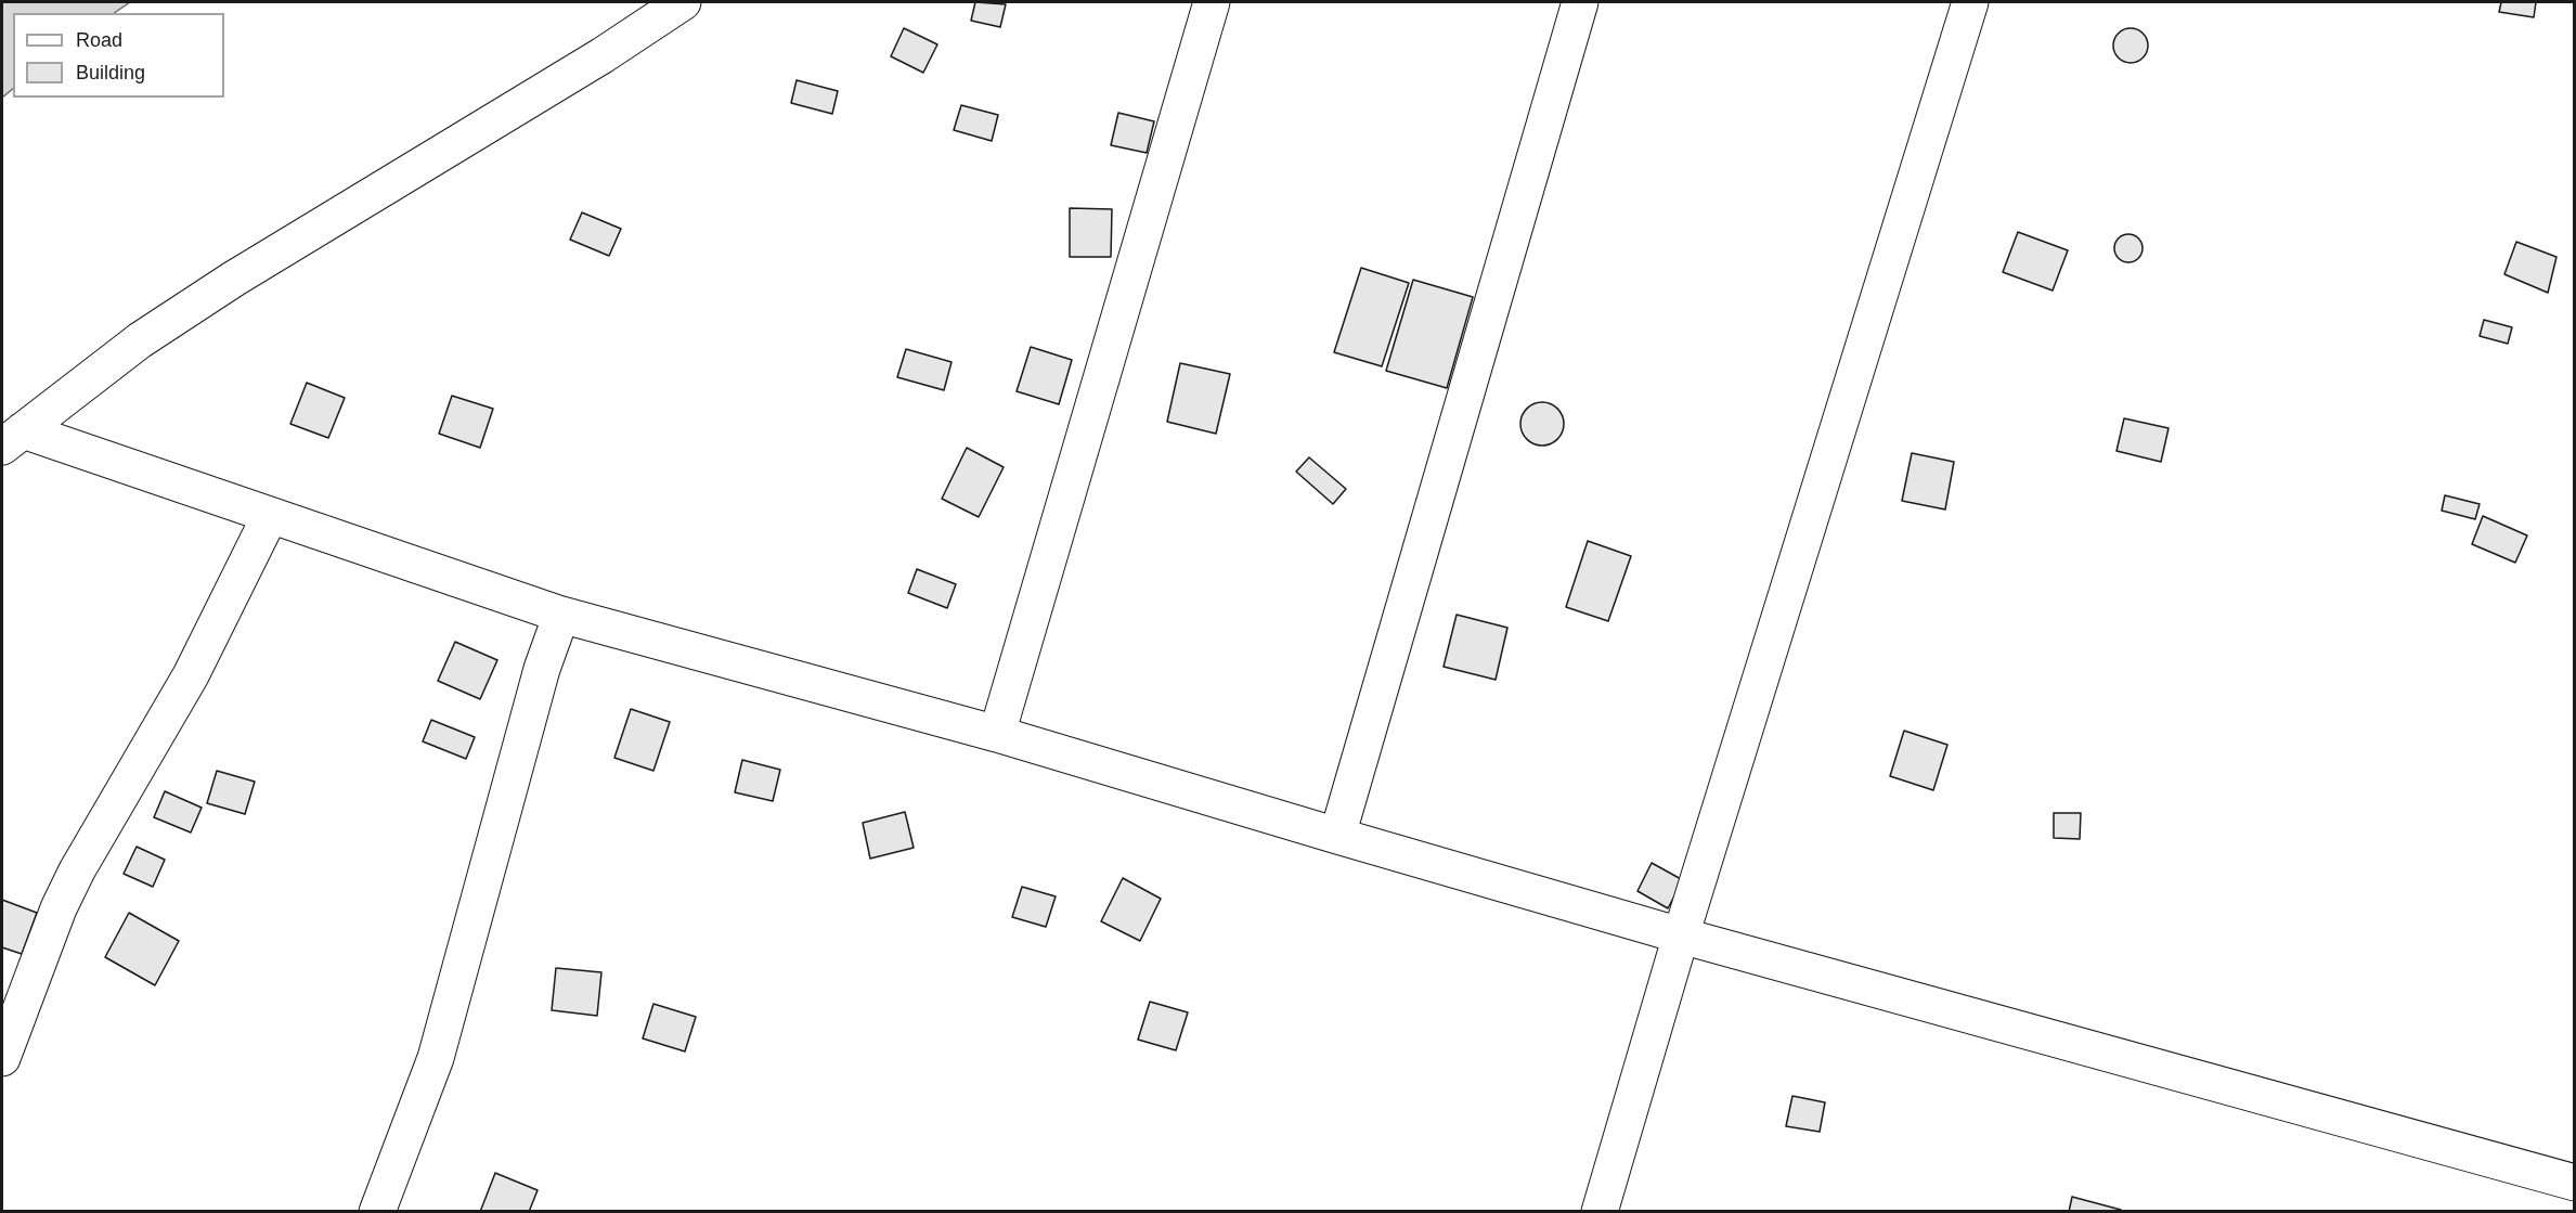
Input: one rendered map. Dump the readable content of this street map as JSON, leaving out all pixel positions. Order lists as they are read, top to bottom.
{
  "legend": ["Road", "Building"]
}
